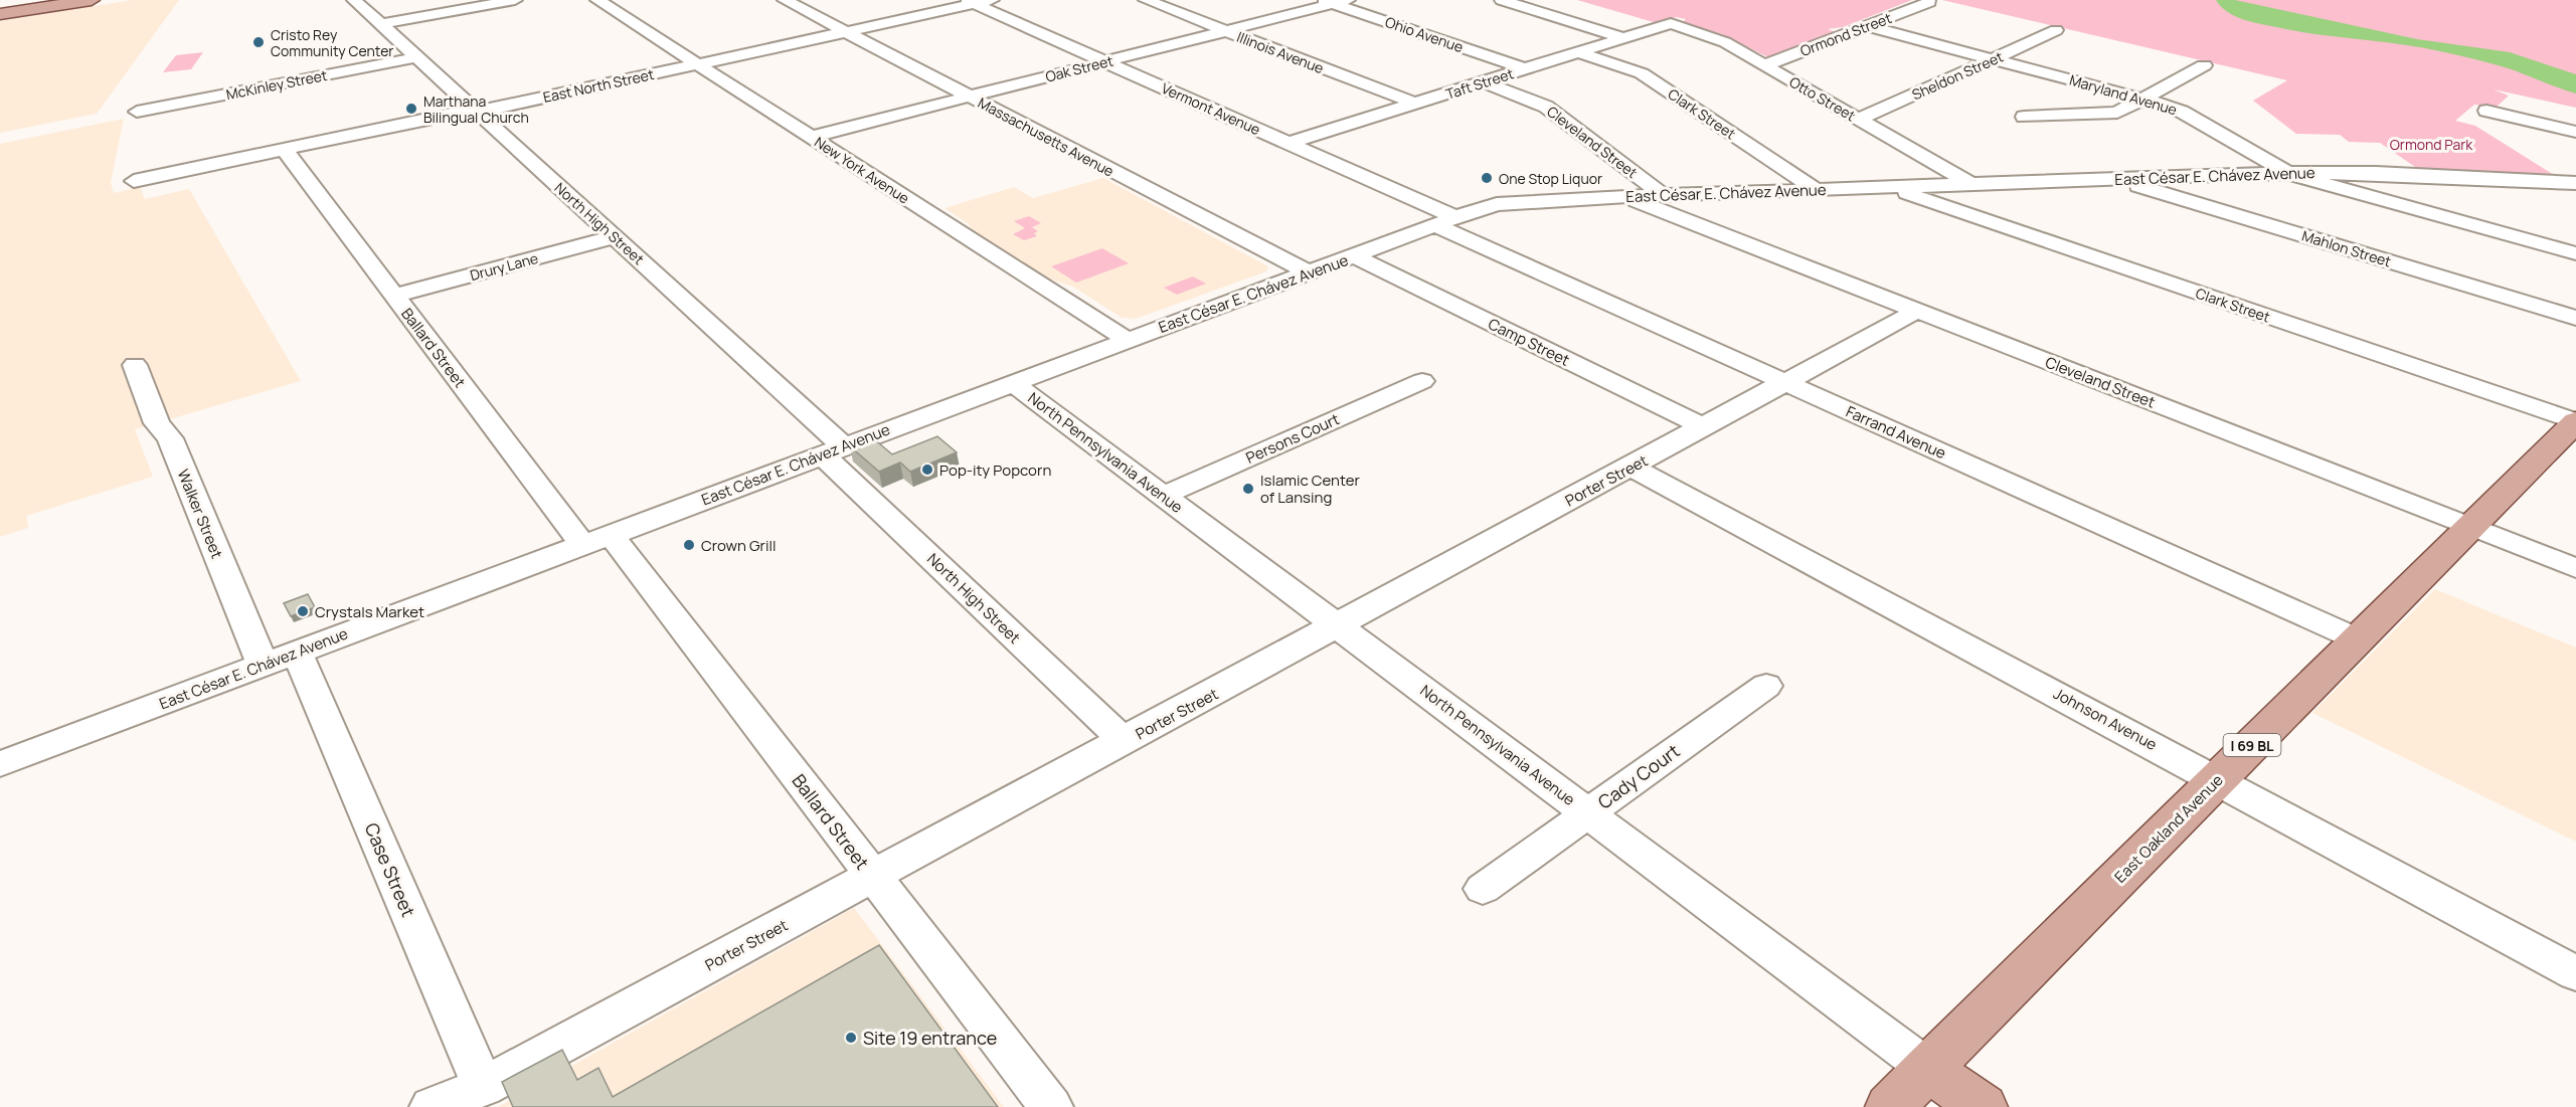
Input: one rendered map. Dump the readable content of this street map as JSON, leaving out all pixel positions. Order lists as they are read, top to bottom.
{
  "streets": {
    "main road": ["North Pennsylvania Avenue", "I 69 BL", "East Oakland Avenue"],
    "street": [
      "Ohio Avenue",
      "Ormond Street",
      "Illinois Avenue",
      "Oak Street",
      "Sheldon Street",
      "Taft Street",
      "McKinley Street",
      "East North Street",
      "Maryland Avenue",
      "Otto Street",
      "Vermont Avenue",
      "Clark Street",
      "Massachusetts Avenue",
      "Cleveland Street",
      "New York Avenue",
      "East César E. Chávez Avenue",
      "North High Street",
      "Mahlon Street",
      "Drury Lane",
      "Camp Street",
      "Ballard Street",
      "Farrand Avenue",
      "Persons Court",
      "Porter Street",
      "Walker Street",
      "Johnson Avenue",
      "Cady Court",
      "Case Street"
    ]
  },
  "crossings": [
    ["Ohio Avenue", "Oak Street"],
    ["Ohio Avenue", "Taft Street"],
    ["Ormond Street", "Maryland Avenue"],
    ["Ormond Street", "Otto Street"],
    ["Illinois Avenue", "Oak Street"],
    ["Illinois Avenue", "Taft Street"],
    ["Oak Street", "Vermont Avenue"],
    ["Oak Street", "Massachusetts Avenue"],
    ["Oak Street", "New York Avenue"],
    ["Sheldon Street", "Maryland Avenue"],
    ["Sheldon Street", "Otto Street"],
    ["Taft Street", "Otto Street"],
    ["Taft Street", "Vermont Avenue"],
    ["Taft Street", "Clark Street"],
    ["Taft Street", "Cleveland Street"],
    ["McKinley Street", "North High Street"],
    ["East North Street", "Vermont Avenue"],
    ["East North Street", "Massachusetts Avenue"],
    ["East North Street", "New York Avenue"],
    ["East North Street", "North High Street"],
    ["East North Street", "Ballard Street"],
    ["Maryland Avenue", "East César E. Chávez Avenue"],
    ["Otto Street", "East César E. Chávez Avenue"],
    ["Vermont Avenue", "East César E. Chávez Avenue"],
    ["Vermont Avenue", "Farrand Avenue"],
    ["Clark Street", "East César E. Chávez Avenue"],
    ["Clark Street", "East Oakland Avenue"],
    ["Massachusetts Avenue", "East César E. Chávez Avenue"],
    ["Cleveland Street", "East César E. Chávez Avenue"],
    ["Cleveland Street", "Porter Street"],
    ["Cleveland Street", "East Oakland Avenue"],
    ["New York Avenue", "East César E. Chávez Avenue"],
    ["East César E. Chávez Avenue", "North High Street"],
    ["East César E. Chávez Avenue", "Mahlon Street"],
    ["East César E. Chávez Avenue", "Camp Street"],
    ["East César E. Chávez Avenue", "Ballard Street"],
    ["East César E. Chávez Avenue", "Farrand Avenue"],
    ["East César E. Chávez Avenue", "North Pennsylvania Avenue"],
    ["East César E. Chávez Avenue", "Walker Street"],
    ["East César E. Chávez Avenue", "Case Street"],
    ["North High Street", "Drury Lane"],
    ["North High Street", "Porter Street"],
    ["Drury Lane", "Ballard Street"],
    ["Camp Street", "Porter Street"],
    ["Ballard Street", "Porter Street"],
    ["Farrand Avenue", "Porter Street"],
    ["Farrand Avenue", "East Oakland Avenue"],
    ["Persons Court", "North Pennsylvania Avenue"],
    ["North Pennsylvania Avenue", "Porter Street"],
    ["North Pennsylvania Avenue", "Cady Court"],
    ["North Pennsylvania Avenue", "East Oakland Avenue"],
    ["Porter Street", "Johnson Avenue"],
    ["Porter Street", "Case Street"],
    ["Johnson Avenue", "East Oakland Avenue"]
  ],
  "parks": ["Ormond Park"],
  "places": [
    "Cristo Rey Community Center",
    "Marthana Bilingual Church",
    "One Stop Liquor",
    "Pop-ity Popcorn",
    "Islamic Center of Lansing",
    "Crown Grill",
    "Crystals Market",
    "Site 19 entrance"
  ]
}
